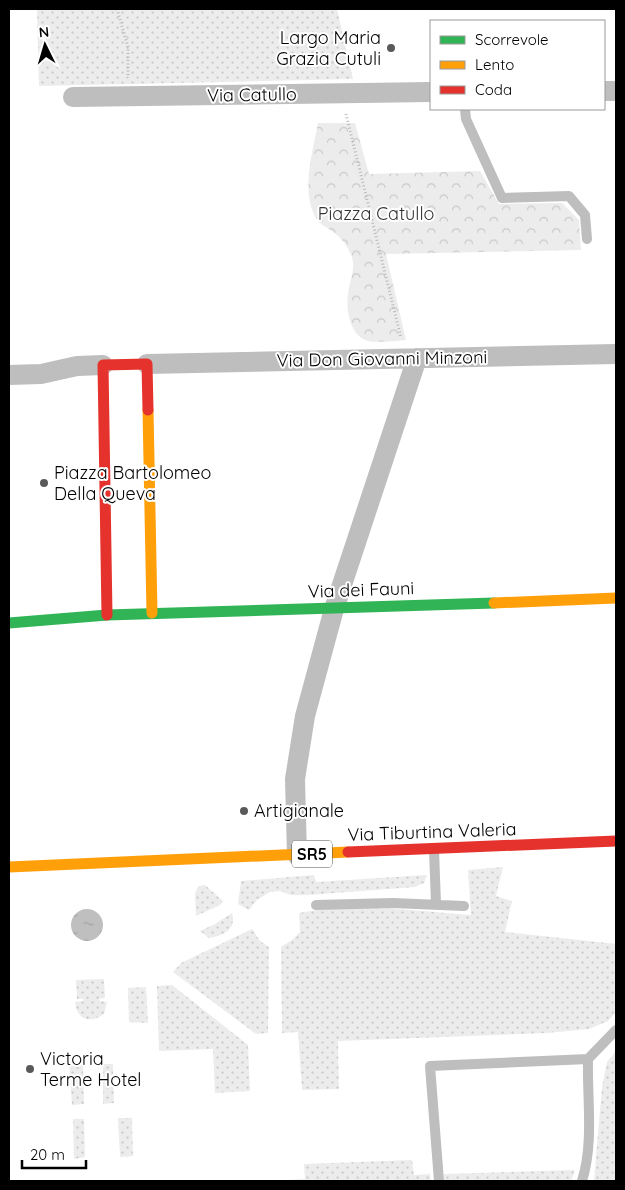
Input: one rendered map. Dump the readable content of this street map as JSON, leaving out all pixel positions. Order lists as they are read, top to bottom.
{
  "streets": {
    "street": [
      "Via Catullo",
      "Via Don Giovanni Minzoni",
      "Via dei Fauni",
      "Via Tiburtina Valeria",
      "SR5"
    ]
  },
  "parks": ["Piazza Catullo"],
  "places": [
    "Largo Maria Grazia Cutuli",
    "Piazza Bartolomeo Della Queva",
    "Artigianale",
    "Victoria Terme Hotel"
  ],
  "legend": ["Scorrevole", "Lento", "Coda"],
  "scale_bar": "20 m",
  "north": "top"
}
